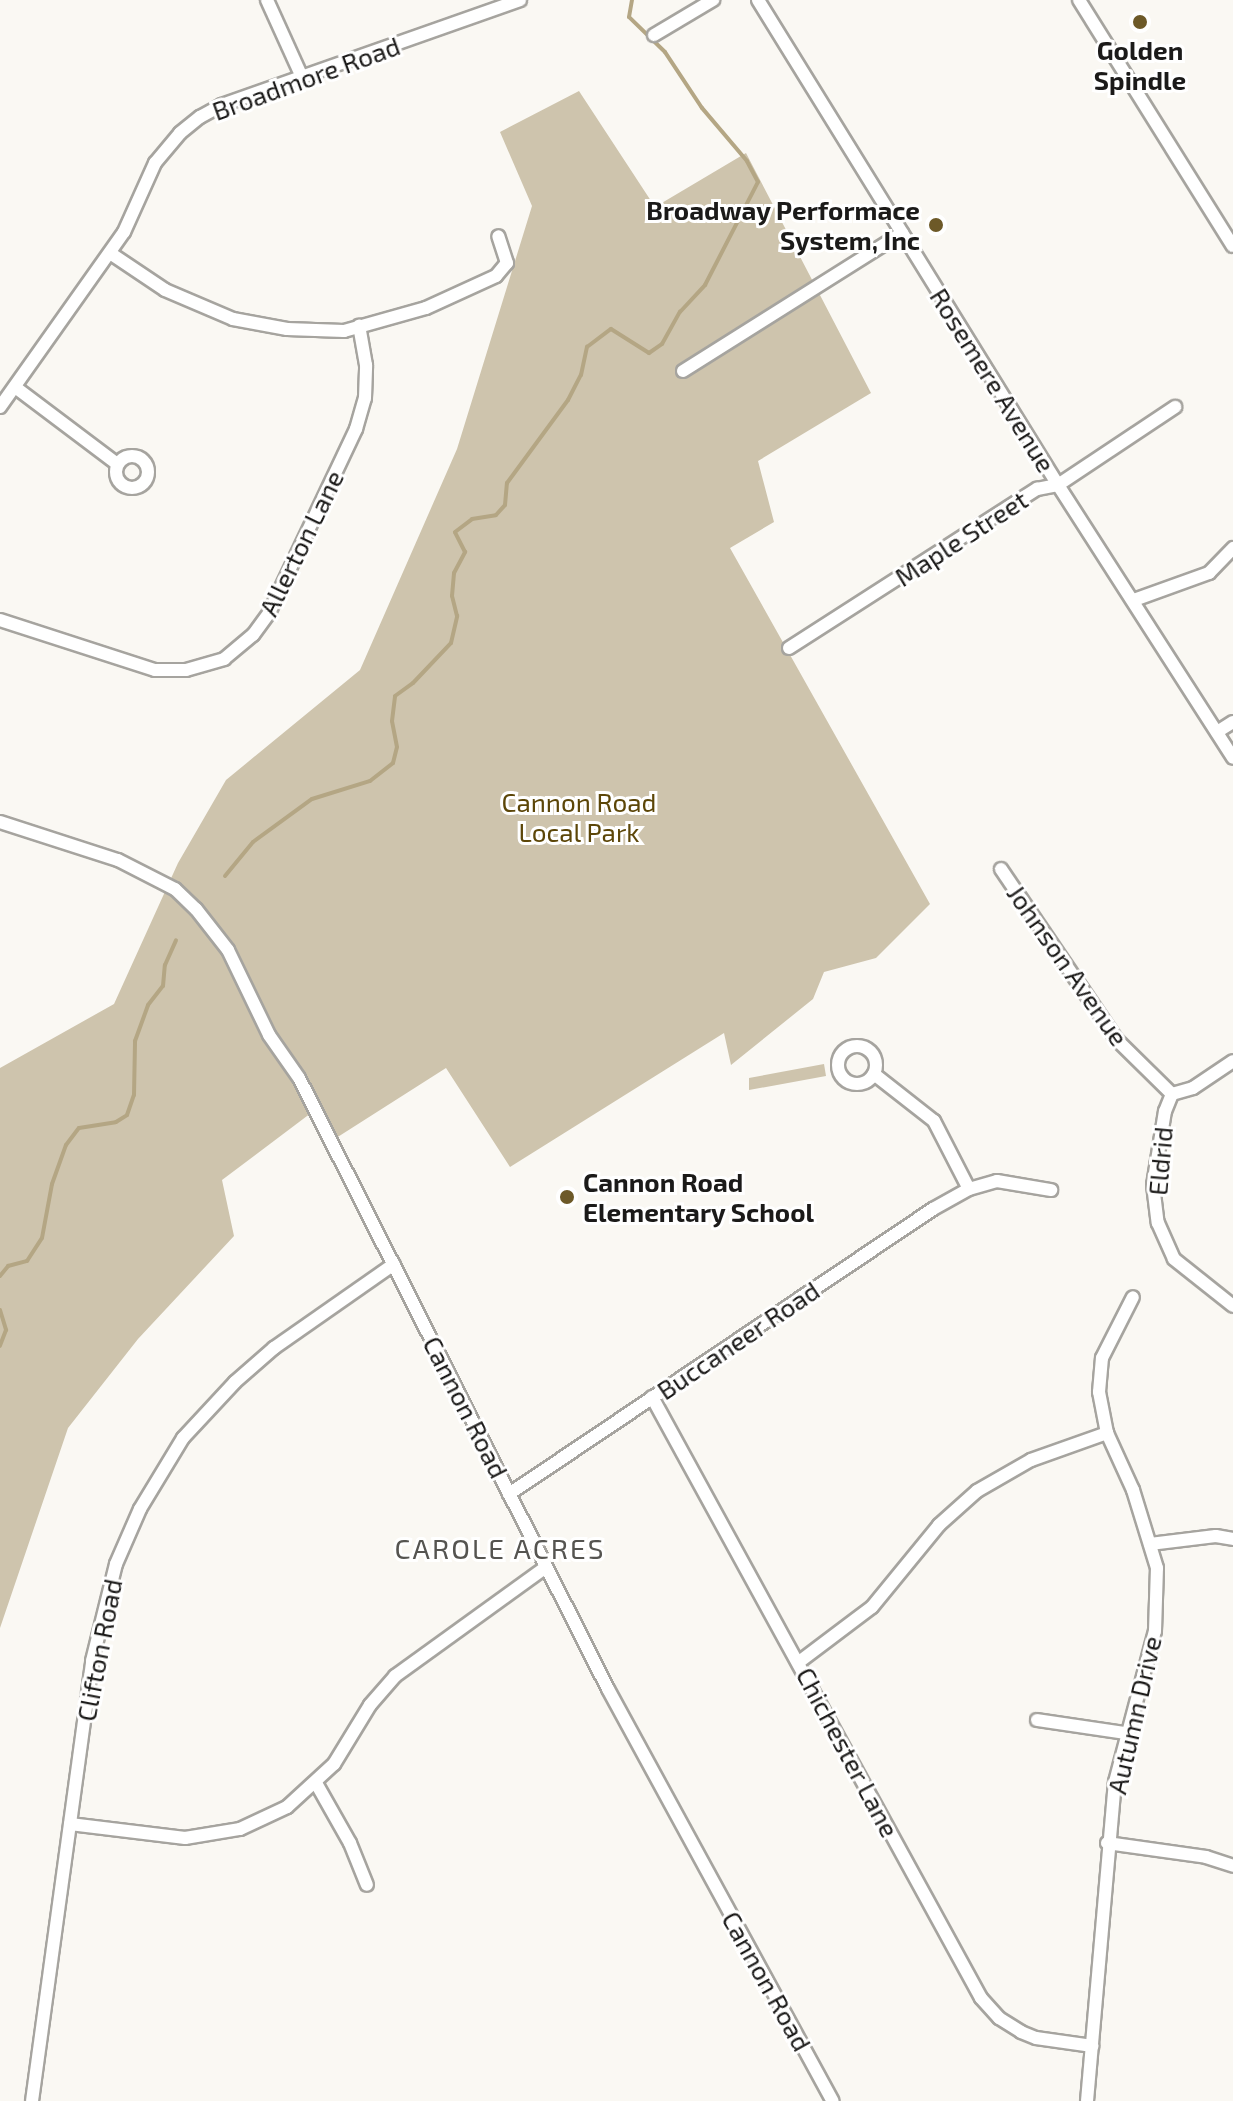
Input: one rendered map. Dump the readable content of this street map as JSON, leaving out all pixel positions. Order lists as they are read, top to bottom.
{
  "streets": {
    "street": [
      "Broadmore Road",
      "Rosemere Avenue",
      "Maple Street",
      "Allerton Lane",
      "Johnson Avenue",
      "Eldrid",
      "Buccaneer Road",
      "Cannon Road",
      "Clifton Road",
      "Autumn Drive",
      "Chichester Lane"
    ]
  },
  "crossings": [
    ["Rosemere Avenue", "Maple Street"],
    ["Johnson Avenue", "Eldrid"],
    ["Buccaneer Road", "Cannon Road"],
    ["Buccaneer Road", "Chichester Lane"],
    ["Cannon Road", "Clifton Road"],
    ["Autumn Drive", "Chichester Lane"]
  ],
  "districts": ["CAROLE ACRES"],
  "parks": ["Cannon Road Local Park"],
  "places": ["Golden Spindle", "Broadway Performace System, Inc", "Cannon Road Elementary School"]
}
